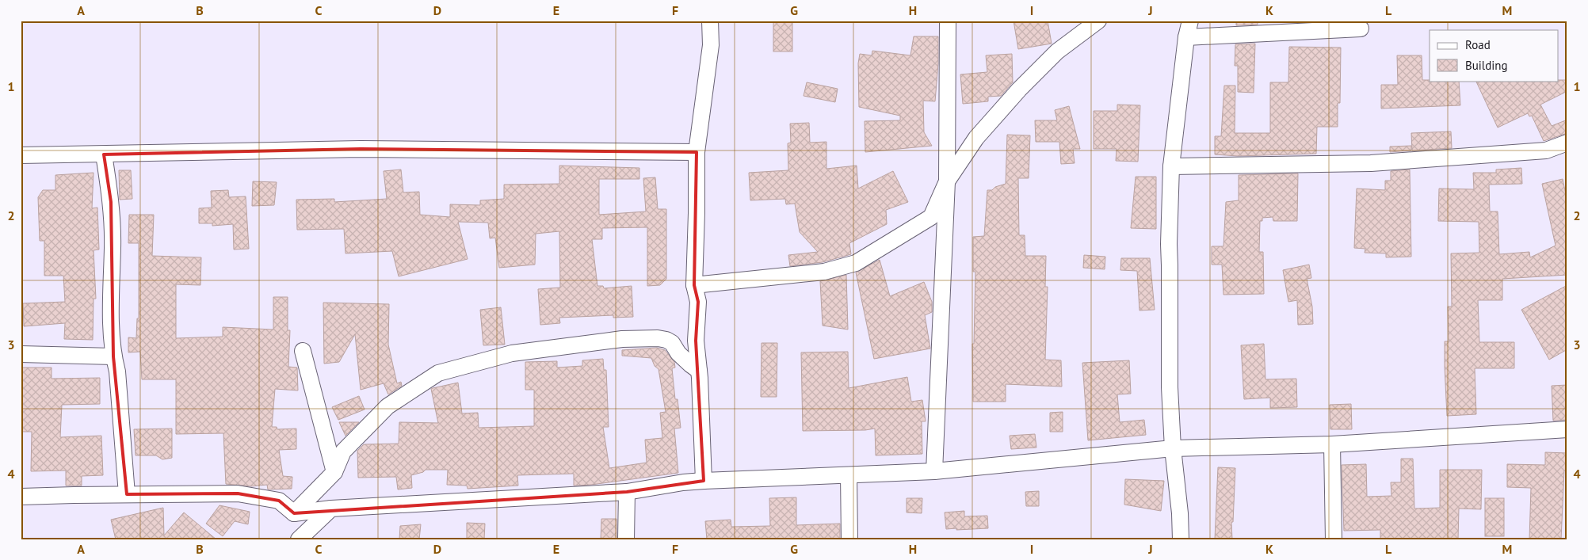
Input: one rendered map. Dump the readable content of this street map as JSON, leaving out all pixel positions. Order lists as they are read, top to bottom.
{
  "legend": ["Road", "Building"],
  "grid": {
    "columns": [
      "A",
      "B",
      "C",
      "D",
      "E",
      "F",
      "G",
      "H",
      "I",
      "J",
      "K",
      "L",
      "M"
    ],
    "rows": [
      "1",
      "2",
      "3",
      "4"
    ]
  }
}
